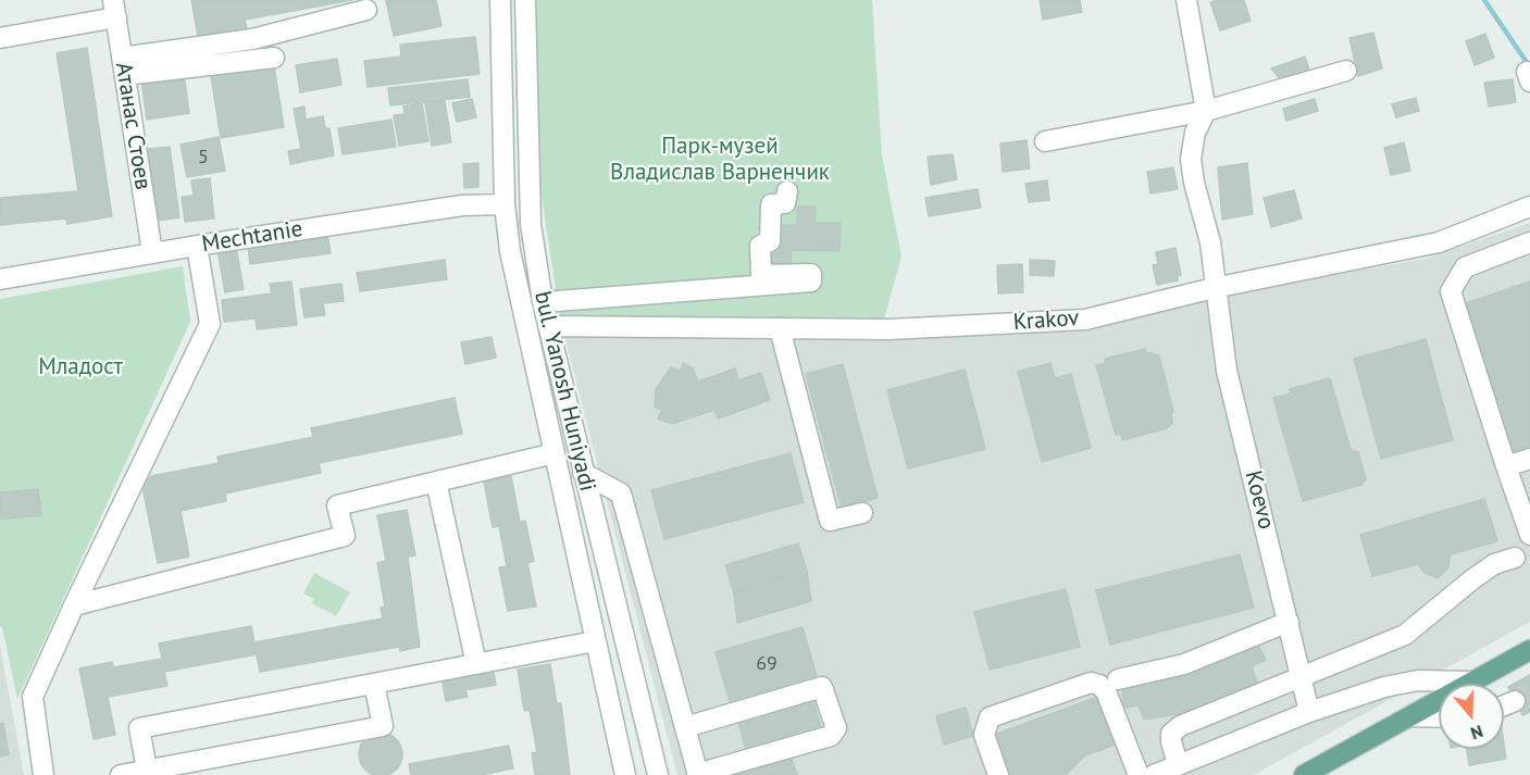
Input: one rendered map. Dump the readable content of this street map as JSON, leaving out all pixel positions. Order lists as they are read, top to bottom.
{
  "streets": {
    "street": [
      "Атанас Стоев",
      "Mechtanie",
      "Krakov",
      "bul. Yanosh Huniyadi",
      "Koevo"
    ]
  },
  "crossings": [
    ["Атанас Стоев", "Mechtanie"],
    ["Mechtanie", "bul. Yanosh Huniyadi"],
    ["Krakov", "bul. Yanosh Huniyadi"],
    ["Krakov", "Koevo"]
  ],
  "parks": ["Парк-музей Владислав Варненчик", "Младост"],
  "house_numbers": ["5", "69"],
  "north": "bottom"
}
